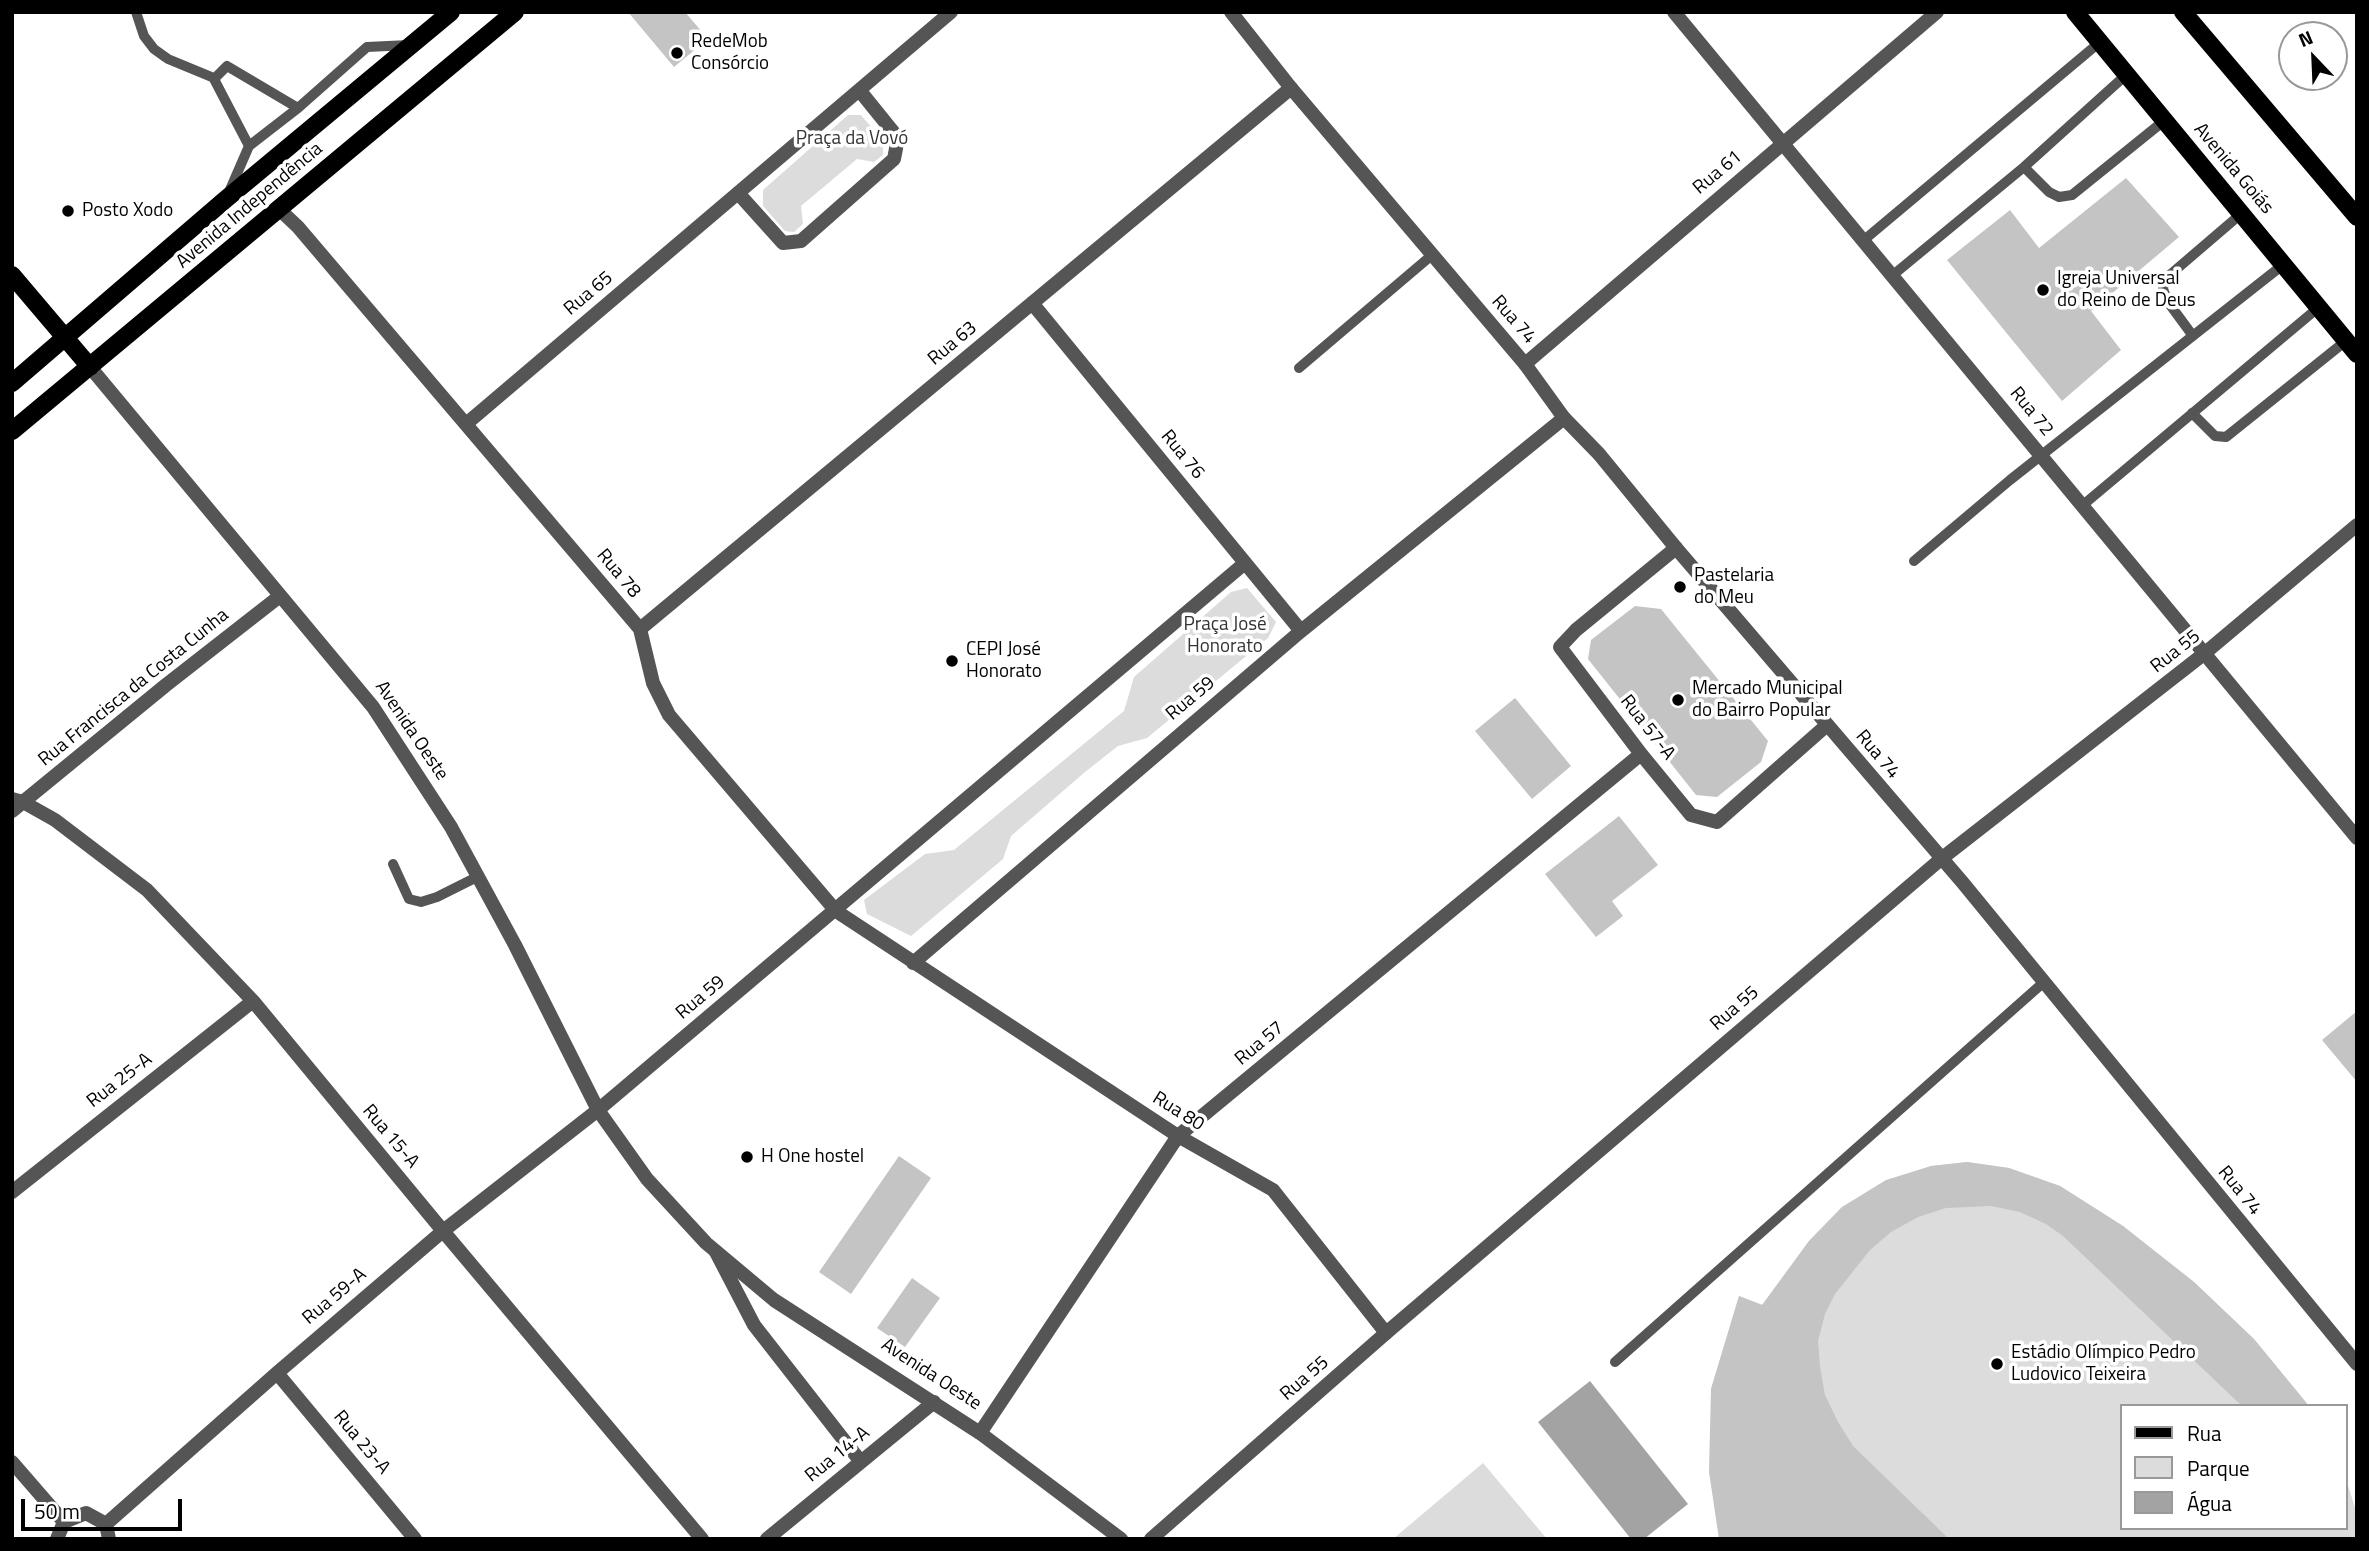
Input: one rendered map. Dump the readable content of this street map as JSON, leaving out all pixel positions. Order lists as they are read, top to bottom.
{
  "streets": {
    "main road": ["Avenida Goiás", "Avenida Independência", "Avenida Oeste"],
    "street": [
      "Rua 61",
      "Rua 65",
      "Rua 74",
      "Rua 63",
      "Rua 72",
      "Rua 76",
      "Rua 78",
      "Rua 55",
      "Rua Francisca da Costa Cunha",
      "Rua 59",
      "Rua 57-A",
      "Rua 57",
      "Rua 25-A",
      "Rua 80",
      "Rua 15-A",
      "Rua 59-A",
      "Rua 23-A",
      "Rua 14-A"
    ]
  },
  "crossings": [
    ["Rua 61", "Rua 74"],
    ["Rua 61", "Rua 72"],
    ["Avenida Independência", "Rua 78"],
    ["Avenida Independência", "Avenida Oeste"],
    ["Rua 65", "Rua 78"],
    ["Rua 74", "Rua 63"],
    ["Rua 74", "Rua 55"],
    ["Rua 74", "Rua 59"],
    ["Rua 74", "Rua 57-A"],
    ["Rua 63", "Rua 76"],
    ["Rua 63", "Rua 78"],
    ["Rua 72", "Rua 55"],
    ["Rua 76", "Rua 59"],
    ["Rua 78", "Rua 59"],
    ["Rua 78", "Rua 80"],
    ["Rua 55", "Rua 80"],
    ["Rua Francisca da Costa Cunha", "Avenida Oeste"],
    ["Rua Francisca da Costa Cunha", "Rua 15-A"],
    ["Rua 59", "Avenida Oeste"],
    ["Rua 59", "Rua 80"],
    ["Rua 59", "Rua 59-A"],
    ["Rua 57-A", "Rua 57"],
    ["Avenida Oeste", "Rua 57"],
    ["Avenida Oeste", "Rua 59-A"],
    ["Avenida Oeste", "Rua 14-A"],
    ["Rua 57", "Rua 80"],
    ["Rua 25-A", "Rua 15-A"],
    ["Rua 15-A", "Rua 59-A"],
    ["Rua 59-A", "Rua 23-A"]
  ],
  "parks": ["Praça da Vovó", "Praça José Honorato"],
  "places": [
    "RedeMob Consórcio",
    "Posto Xodo",
    "Igreja Universal do Reino de Deus",
    "Pastelaria do Meu",
    "CEPI José Honorato",
    "Mercado Municipal do Bairro Popular",
    "H One hostel",
    "Estádio Olímpico Pedro Ludovico Teixeira"
  ],
  "legend": ["Rua", "Parque", "Água"],
  "scale_bar": "50 m",
  "north": "top left"
}
